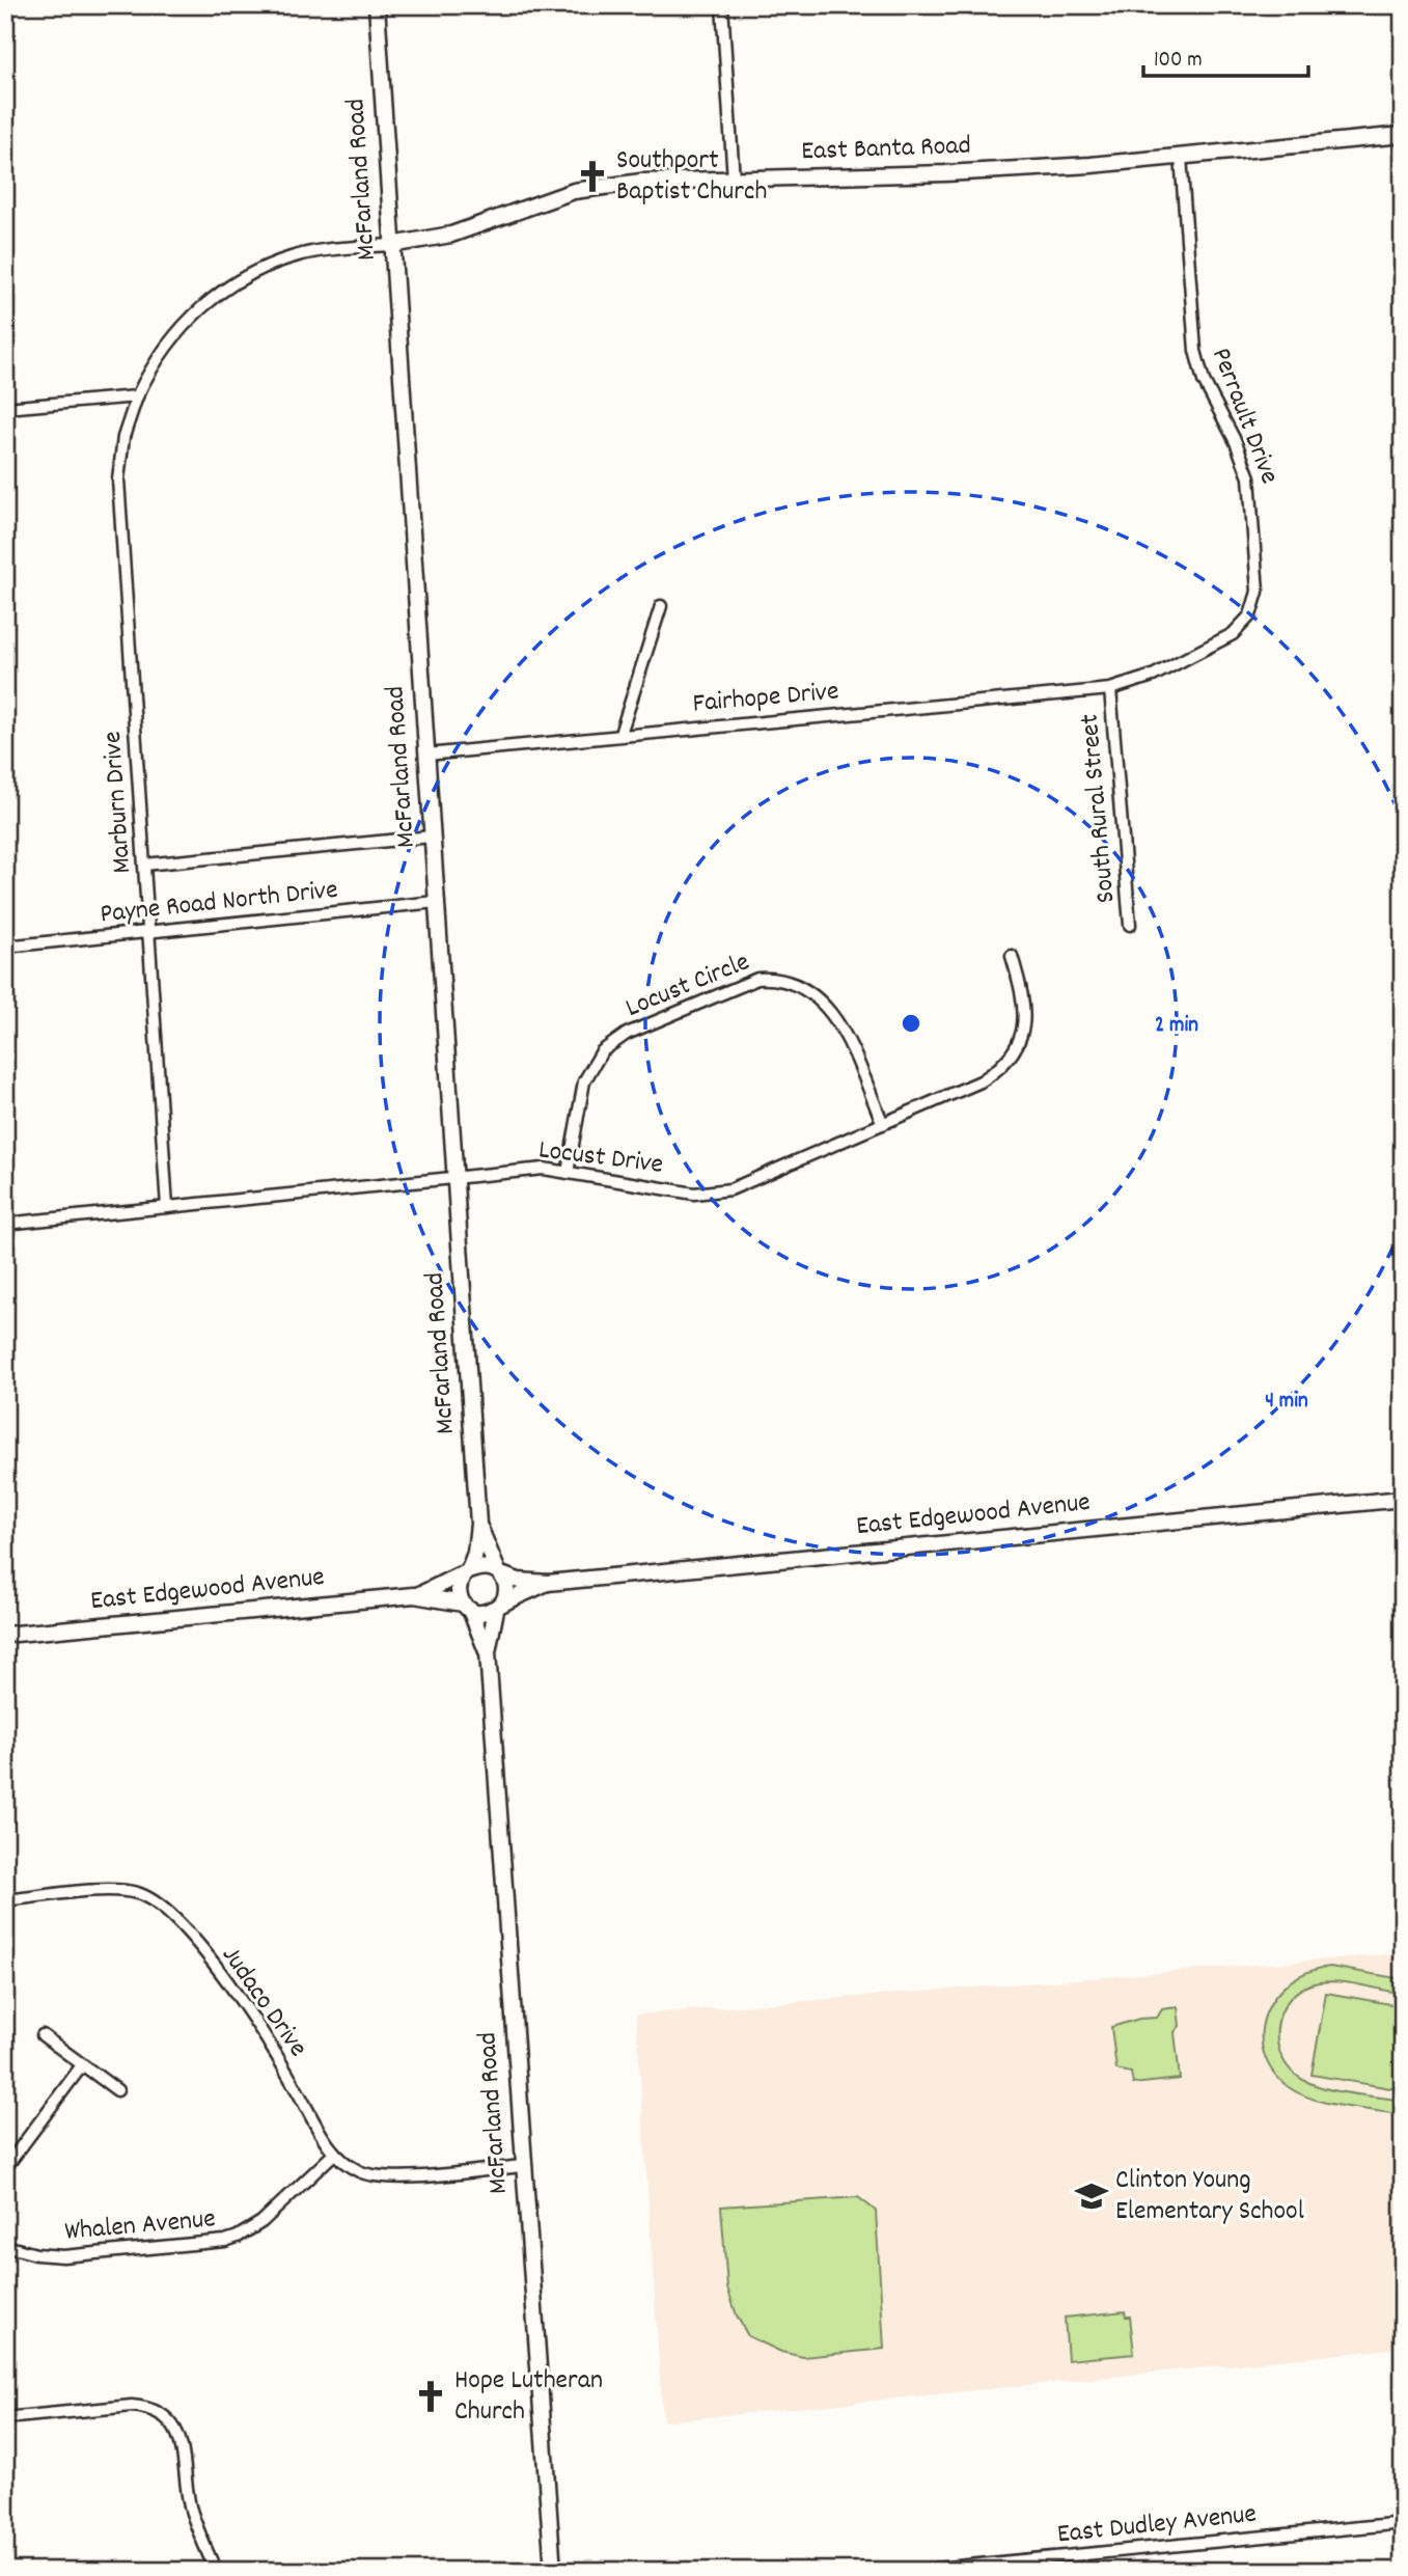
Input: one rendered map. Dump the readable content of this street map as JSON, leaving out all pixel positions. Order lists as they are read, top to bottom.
{
  "streets": {
    "street": [
      "East Banta Road",
      "McFarland Road",
      "Perrault Drive",
      "Fairhope Drive",
      "Marburn Drive",
      "South Rural Street",
      "Payne Road North Drive",
      "Locust Circle",
      "Locust Drive",
      "East Edgewood Avenue",
      "Judaco Drive",
      "Whalen Avenue",
      "East Dudley Avenue"
    ]
  },
  "crossings": [
    ["East Banta Road", "McFarland Road"],
    ["East Banta Road", "Perrault Drive"],
    ["East Banta Road", "Marburn Drive"],
    ["McFarland Road", "Fairhope Drive"],
    ["McFarland Road", "Payne Road North Drive"],
    ["McFarland Road", "Locust Drive"],
    ["McFarland Road", "East Edgewood Avenue"],
    ["Perrault Drive", "Fairhope Drive"],
    ["Perrault Drive", "South Rural Street"],
    ["Fairhope Drive", "South Rural Street"],
    ["Marburn Drive", "Payne Road North Drive"],
    ["Marburn Drive", "Locust Drive"],
    ["Locust Circle", "Locust Drive"],
    ["Judaco Drive", "Whalen Avenue"]
  ],
  "places": {
    "church": ["Southport Baptist Church", "Hope Lutheran Church"],
    "school or university": ["Clinton Young Elementary School"]
  },
  "scale_bar": "100 m",
  "rings": ["2 min", "4 min"]
}
